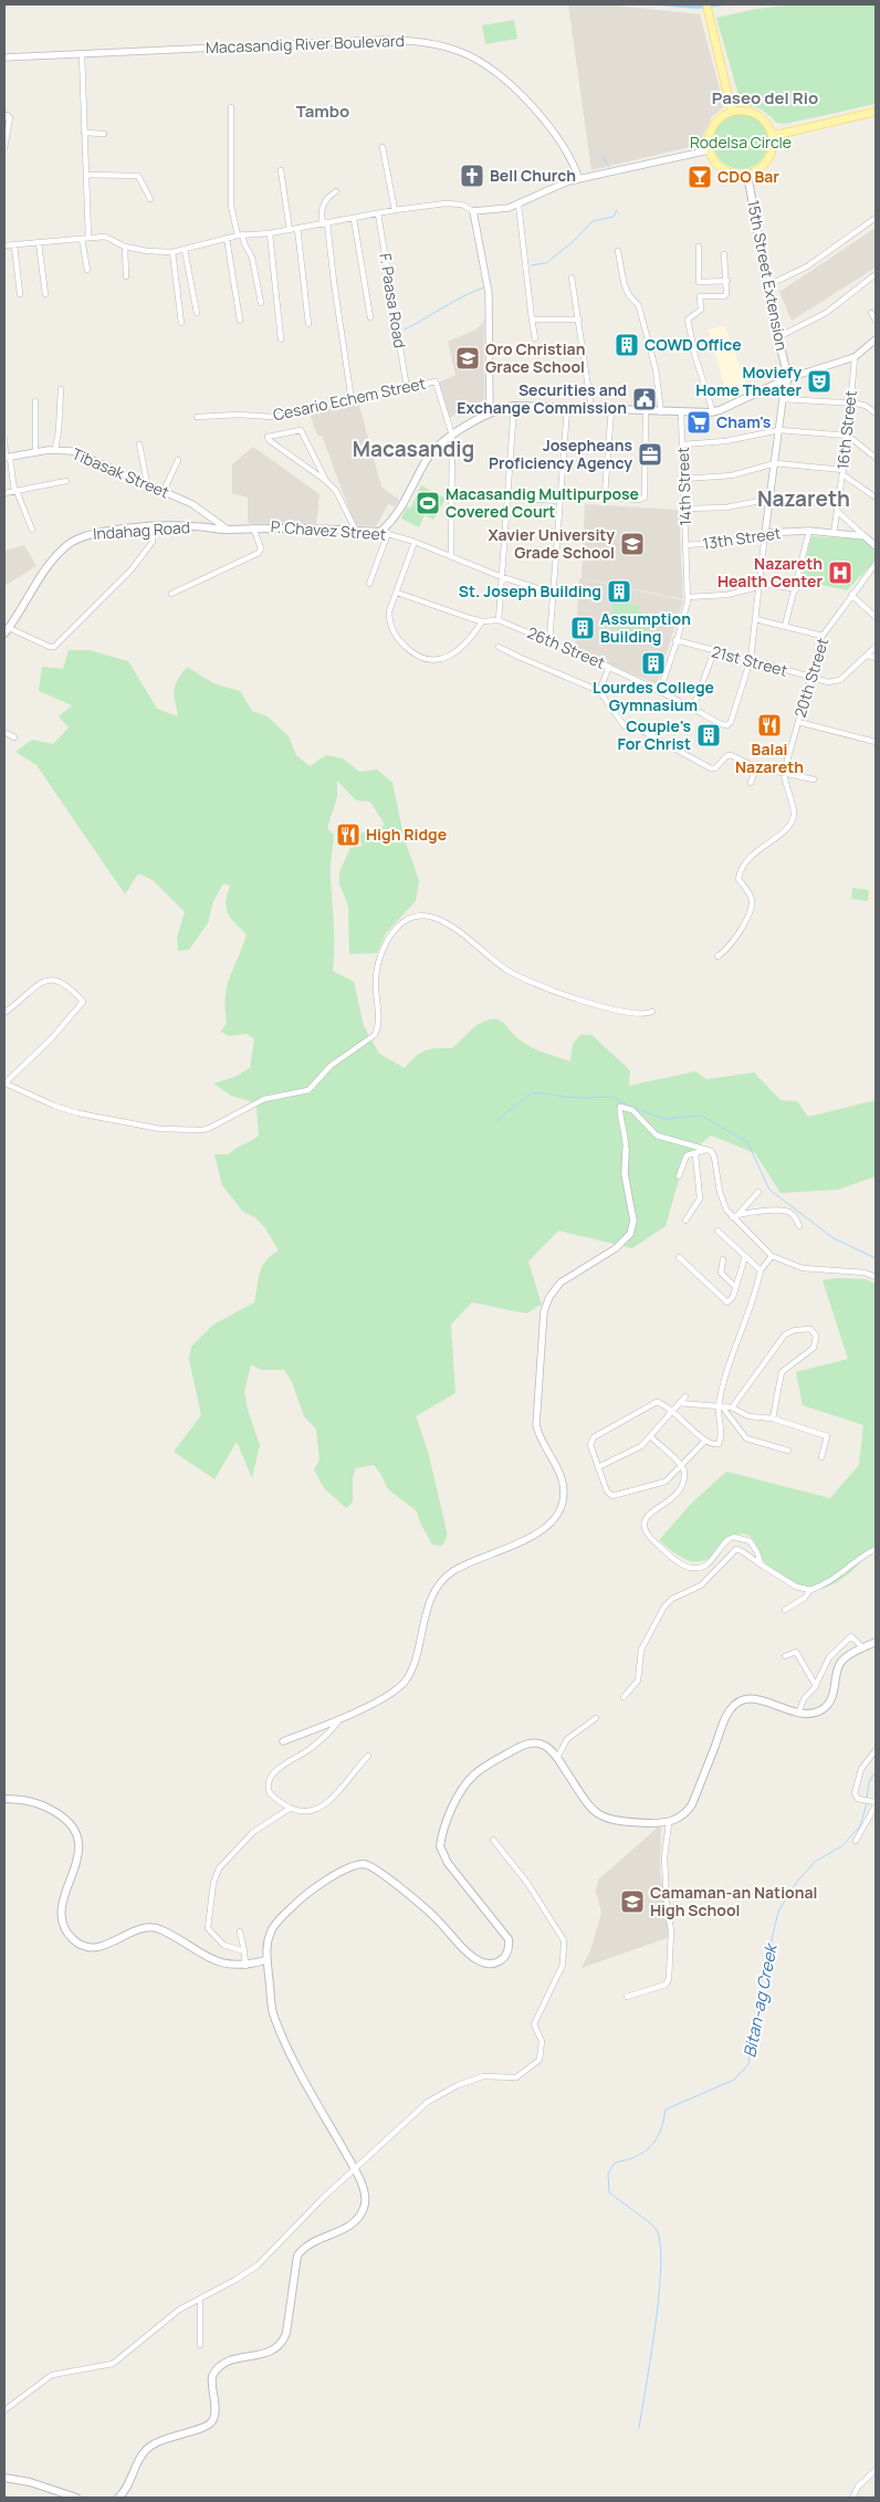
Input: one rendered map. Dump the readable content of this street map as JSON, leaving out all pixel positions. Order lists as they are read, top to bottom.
{
  "streets": {
    "main road": ["15th Street Extension", "Indahag Road", "P. Chavez Street"],
    "street": [
      "Macasandig River Boulevard",
      "F. Paasa Road",
      "Cesario Echem Street",
      "16th Street",
      "Tibasak Street",
      "14th Street",
      "13th Street",
      "26th Street",
      "21st Street",
      "20th Street"
    ]
  },
  "crossings": [
    ["F. Paasa Road", "Cesario Echem Street"],
    ["16th Street", "13th Street"],
    ["Tibasak Street", "Indahag Road"],
    ["Tibasak Street", "P. Chavez Street"],
    ["14th Street", "13th Street"],
    ["14th Street", "26th Street"],
    ["14th Street", "21st Street"],
    ["Indahag Road", "P. Chavez Street"],
    ["26th Street", "21st Street"],
    ["21st Street", "20th Street"]
  ],
  "districts": [
    "Paseo del Rio",
    "Tambo",
    "Macasandig",
    "Nazareth"
  ],
  "water": ["Bitan-ag Creek"],
  "parks": ["Rodelsa Circle"],
  "places": {
    "church": ["Bell Church"],
    "bar": ["CDO Bar"],
    "building": [
      "COWD Office",
      "St. Joseph Building",
      "Assumption Building",
      "Lourdes College Gymnasium",
      "Couple's For Christ"
    ],
    "school or university": ["Oro Christian Grace School", "Xavier University Grade School", "Camaman-an National High School"],
    "theatre": ["Moviefy Home Theater"],
    "public building": ["Securities and Exchange Commission"],
    "supermarket": ["Cham's"],
    "office": ["Josepheans Proficiency Agency"],
    "sports": ["Macasandig Multipurpose Covered Court"],
    "hospital": ["Nazareth Health Center"],
    "restaurant": ["Balai Nazareth", "High Ridge"]
  }
}
